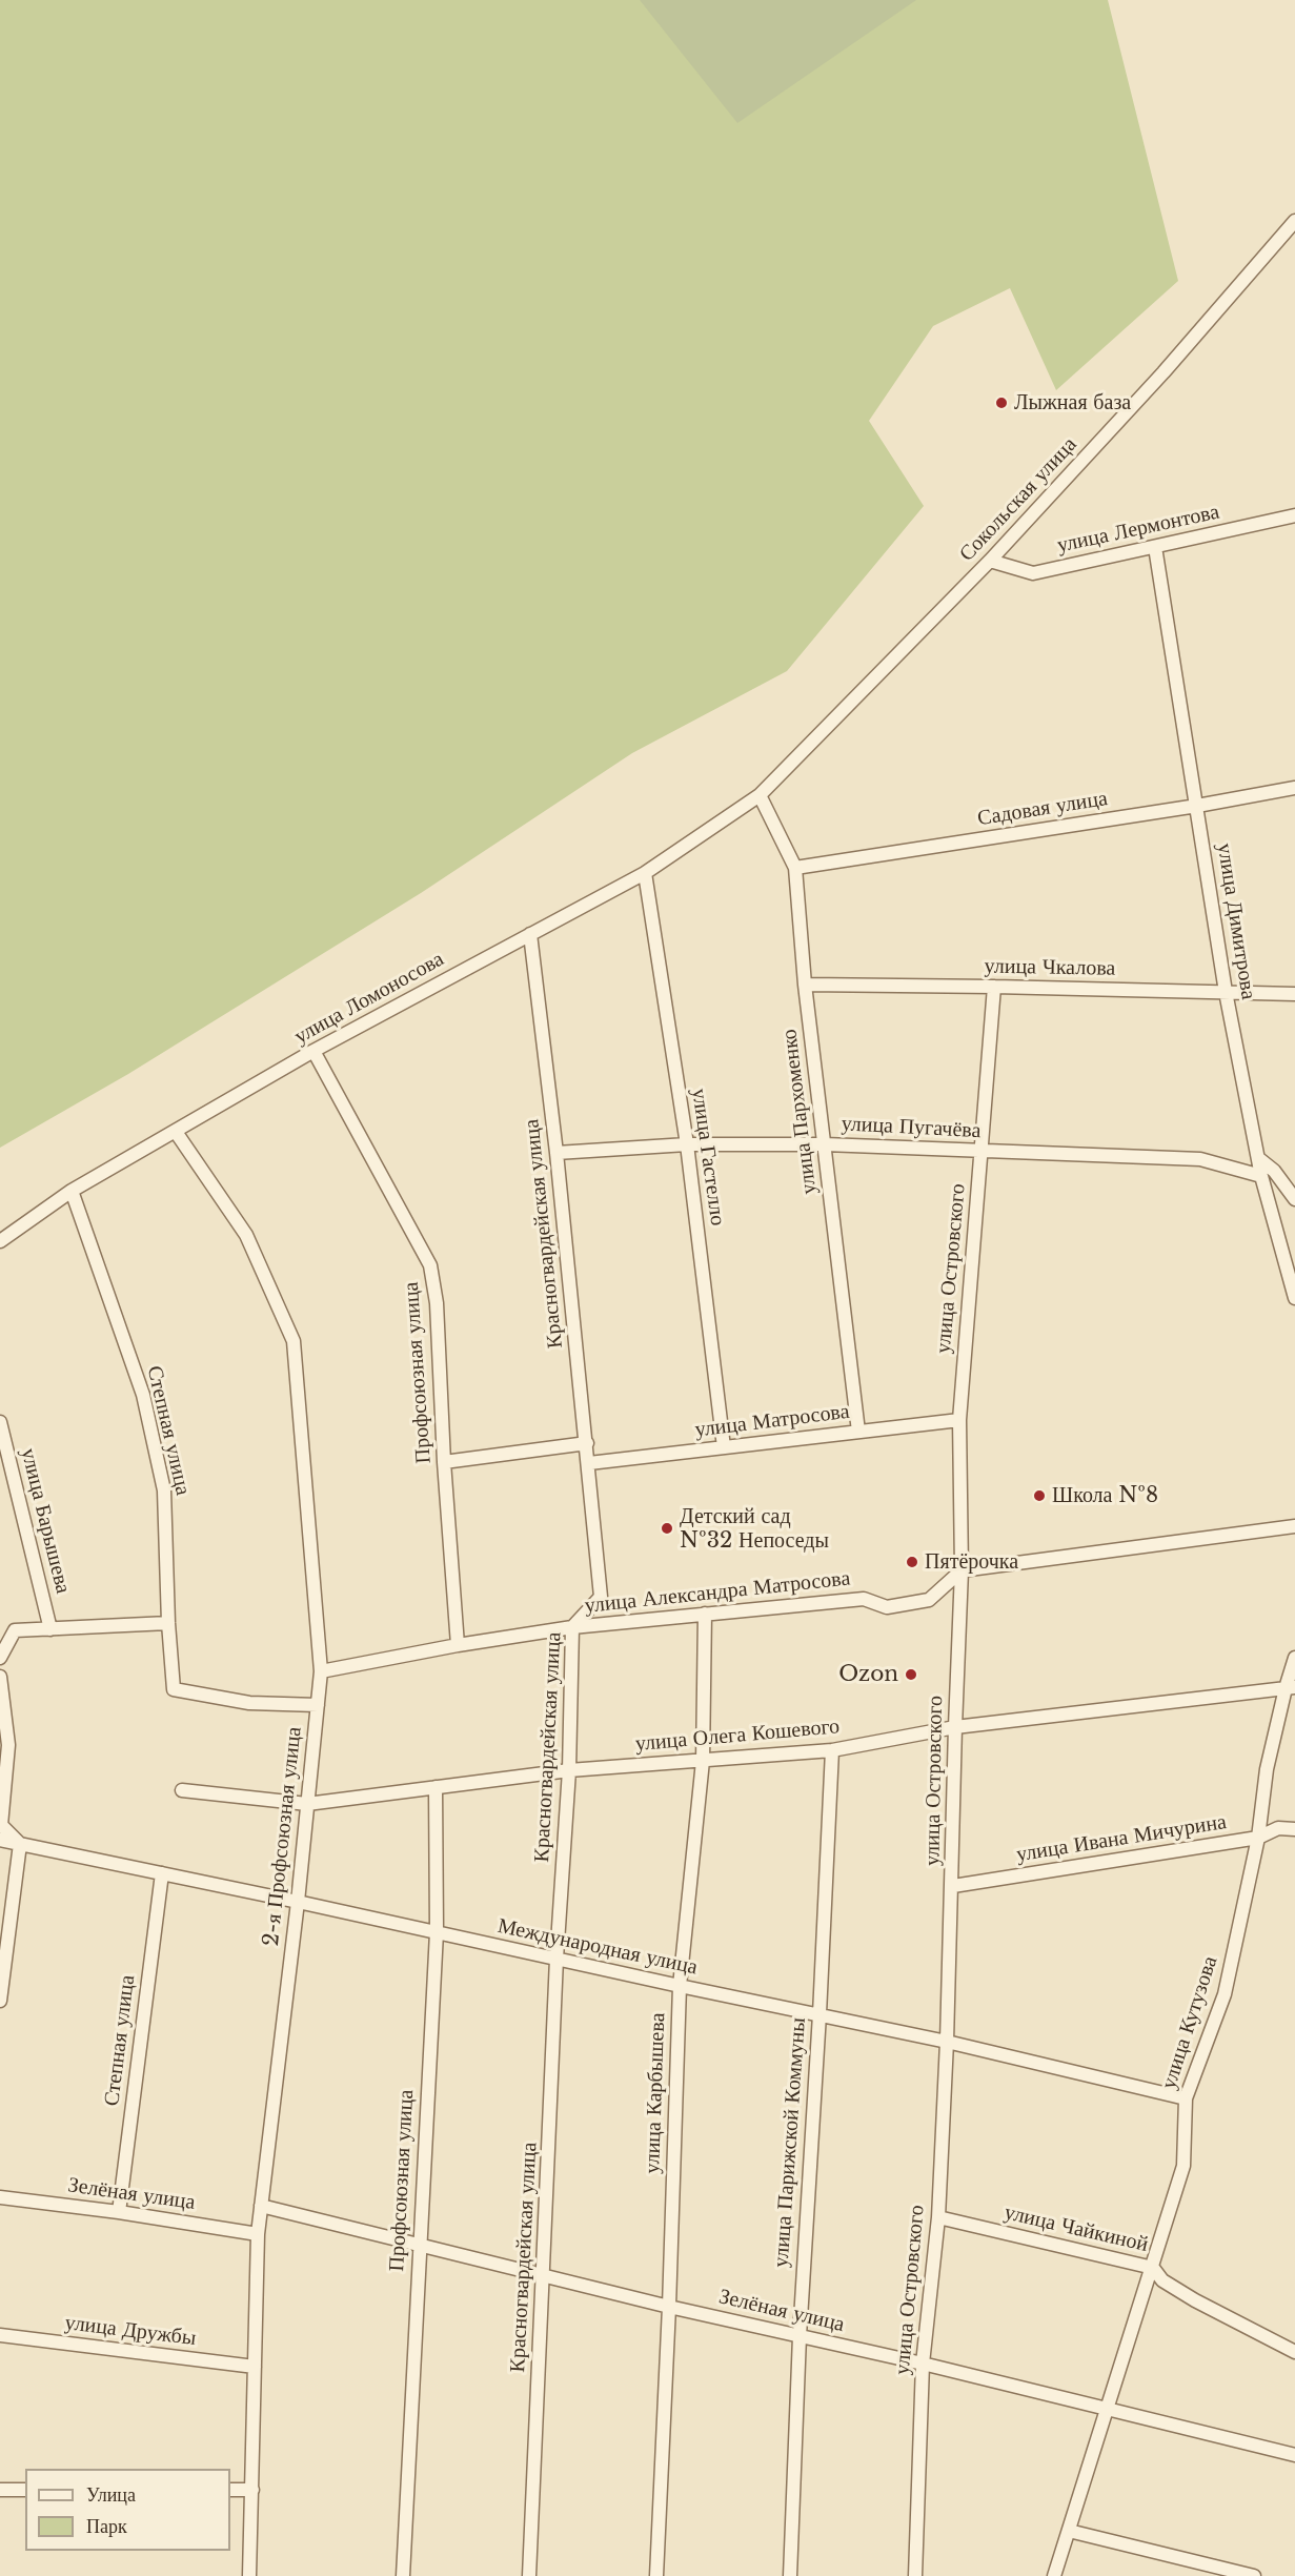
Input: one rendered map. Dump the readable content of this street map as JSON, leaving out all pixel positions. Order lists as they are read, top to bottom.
{
  "streets": {
    "street": [
      "Сокольская улица",
      "улица Лермонтова",
      "Садовая улица",
      "улица Димитрова",
      "улица Чкалова",
      "улица Ломоносова",
      "улица Пархоменко",
      "улица Пугачёва",
      "улица Гастелло",
      "Красногвардейская улица",
      "улица Островского",
      "Профсоюзная улица",
      "улица Матросова",
      "Степная улица",
      "улица Барышева",
      "улица Александра Матросова",
      "улица Олега Кошевого",
      "2-я Профсоюзная улица",
      "улица Ивана Мичурина",
      "Международная улица",
      "улица Кутузова",
      "улица Карбышева",
      "улица Парижской Коммуны",
      "Зелёная улица",
      "улица Чайкиной",
      "улица Дружбы"
    ]
  },
  "crossings": [
    ["Сокольская улица", "улица Лермонтова"],
    ["Сокольская улица", "улица Ломоносова"],
    ["Сокольская улица", "улица Пархоменко"],
    ["улица Лермонтова", "улица Димитрова"],
    ["Садовая улица", "улица Димитрова"],
    ["Садовая улица", "улица Пархоменко"],
    ["улица Димитрова", "улица Чкалова"],
    ["улица Димитрова", "улица Пугачёва"],
    ["улица Чкалова", "улица Пархоменко"],
    ["улица Чкалова", "улица Островского"],
    ["улица Ломоносова", "улица Пархоменко"],
    ["улица Ломоносова", "улица Гастелло"],
    ["улица Ломоносова", "Красногвардейская улица"],
    ["улица Ломоносова", "Профсоюзная улица"],
    ["улица Ломоносова", "Степная улица"],
    ["улица Ломоносова", "2-я Профсоюзная улица"],
    ["улица Пархоменко", "улица Пугачёва"],
    ["улица Пархоменко", "улица Матросова"],
    ["улица Пугачёва", "улица Гастелло"],
    ["улица Пугачёва", "Красногвардейская улица"],
    ["улица Пугачёва", "улица Островского"],
    ["улица Гастелло", "улица Матросова"],
    ["Красногвардейская улица", "улица Матросова"],
    ["Красногвардейская улица", "улица Александра Матросова"],
    ["Красногвардейская улица", "улица Олега Кошевого"],
    ["Красногвардейская улица", "Международная улица"],
    ["Красногвардейская улица", "Зелёная улица"],
    ["улица Островского", "улица Матросова"],
    ["улица Островского", "улица Александра Матросова"],
    ["улица Островского", "улица Олега Кошевого"],
    ["улица Островского", "улица Ивана Мичурина"],
    ["улица Островского", "Международная улица"],
    ["улица Островского", "Зелёная улица"],
    ["улица Островского", "улица Чайкиной"],
    ["Профсоюзная улица", "улица Александра Матросова"],
    ["Профсоюзная улица", "улица Олега Кошевого"],
    ["Профсоюзная улица", "Международная улица"],
    ["Профсоюзная улица", "Зелёная улица"],
    ["Степная улица", "2-я Профсоюзная улица"],
    ["Степная улица", "Международная улица"],
    ["Степная улица", "Зелёная улица"],
    ["улица Александра Матросова", "2-я Профсоюзная улица"],
    ["улица Александра Матросова", "улица Карбышева"],
    ["улица Олега Кошевого", "2-я Профсоюзная улица"],
    ["улица Олега Кошевого", "улица Кутузова"],
    ["улица Олега Кошевого", "улица Карбышева"],
    ["улица Олега Кошевого", "улица Парижской Коммуны"],
    ["2-я Профсоюзная улица", "Международная улица"],
    ["2-я Профсоюзная улица", "Зелёная улица"],
    ["2-я Профсоюзная улица", "улица Дружбы"],
    ["улица Ивана Мичурина", "улица Кутузова"],
    ["Международная улица", "улица Кутузова"],
    ["Международная улица", "улица Карбышева"],
    ["Международная улица", "улица Парижской Коммуны"],
    ["улица Кутузова", "Зелёная улица"],
    ["улица Кутузова", "улица Чайкиной"],
    ["улица Карбышева", "Зелёная улица"],
    ["улица Парижской Коммуны", "Зелёная улица"]
  ],
  "places": [
    "Лыжная база",
    "Школа №8",
    "Детский сад №32 Непоседы",
    "Пятёрочка",
    "Ozon"
  ],
  "legend": ["Улица", "Парк"]
}
